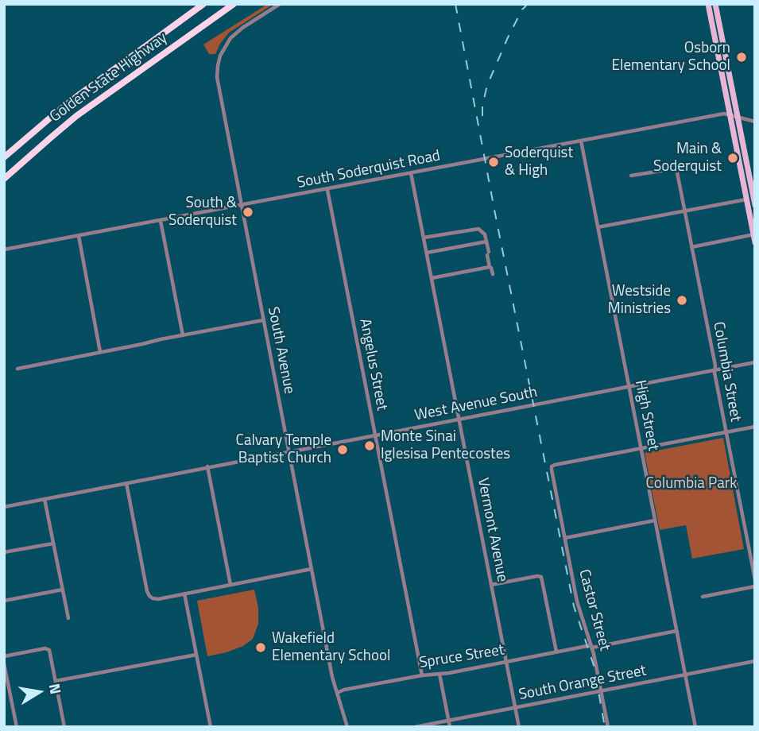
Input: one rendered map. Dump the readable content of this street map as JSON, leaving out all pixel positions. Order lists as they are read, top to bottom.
{
  "streets": {
    "highway": ["Golden State Highway"],
    "street": [
      "South Soderquist Road",
      "South Avenue",
      "Angelus Street",
      "Columbia Street",
      "West Avenue South",
      "High Street",
      "Vermont Avenue",
      "Castor Street",
      "Spruce Street",
      "South Orange Street"
    ]
  },
  "crossings": [
    ["South Soderquist Road", "South Avenue"],
    ["South Soderquist Road", "Angelus Street"],
    ["South Soderquist Road", "High Street"],
    ["South Soderquist Road", "Vermont Avenue"],
    ["South Avenue", "West Avenue South"],
    ["South Avenue", "Spruce Street"],
    ["Angelus Street", "West Avenue South"],
    ["Angelus Street", "Spruce Street"],
    ["Columbia Street", "West Avenue South"],
    ["West Avenue South", "High Street"],
    ["West Avenue South", "Vermont Avenue"],
    ["High Street", "Castor Street"],
    ["High Street", "Spruce Street"],
    ["High Street", "South Orange Street"],
    ["Vermont Avenue", "Spruce Street"],
    ["Vermont Avenue", "South Orange Street"],
    ["Castor Street", "Spruce Street"],
    ["Castor Street", "South Orange Street"]
  ],
  "parks": ["Columbia Park"],
  "places": [
    "Osborn Elementary School",
    "Main & Soderquist",
    "Soderquist & High",
    "South & Soderquist",
    "Westside Ministries",
    "Monte Sinai Iglesisa Pentecostes",
    "Calvary Temple Baptist Church",
    "Wakefield Elementary School"
  ],
  "north": "right"
}
